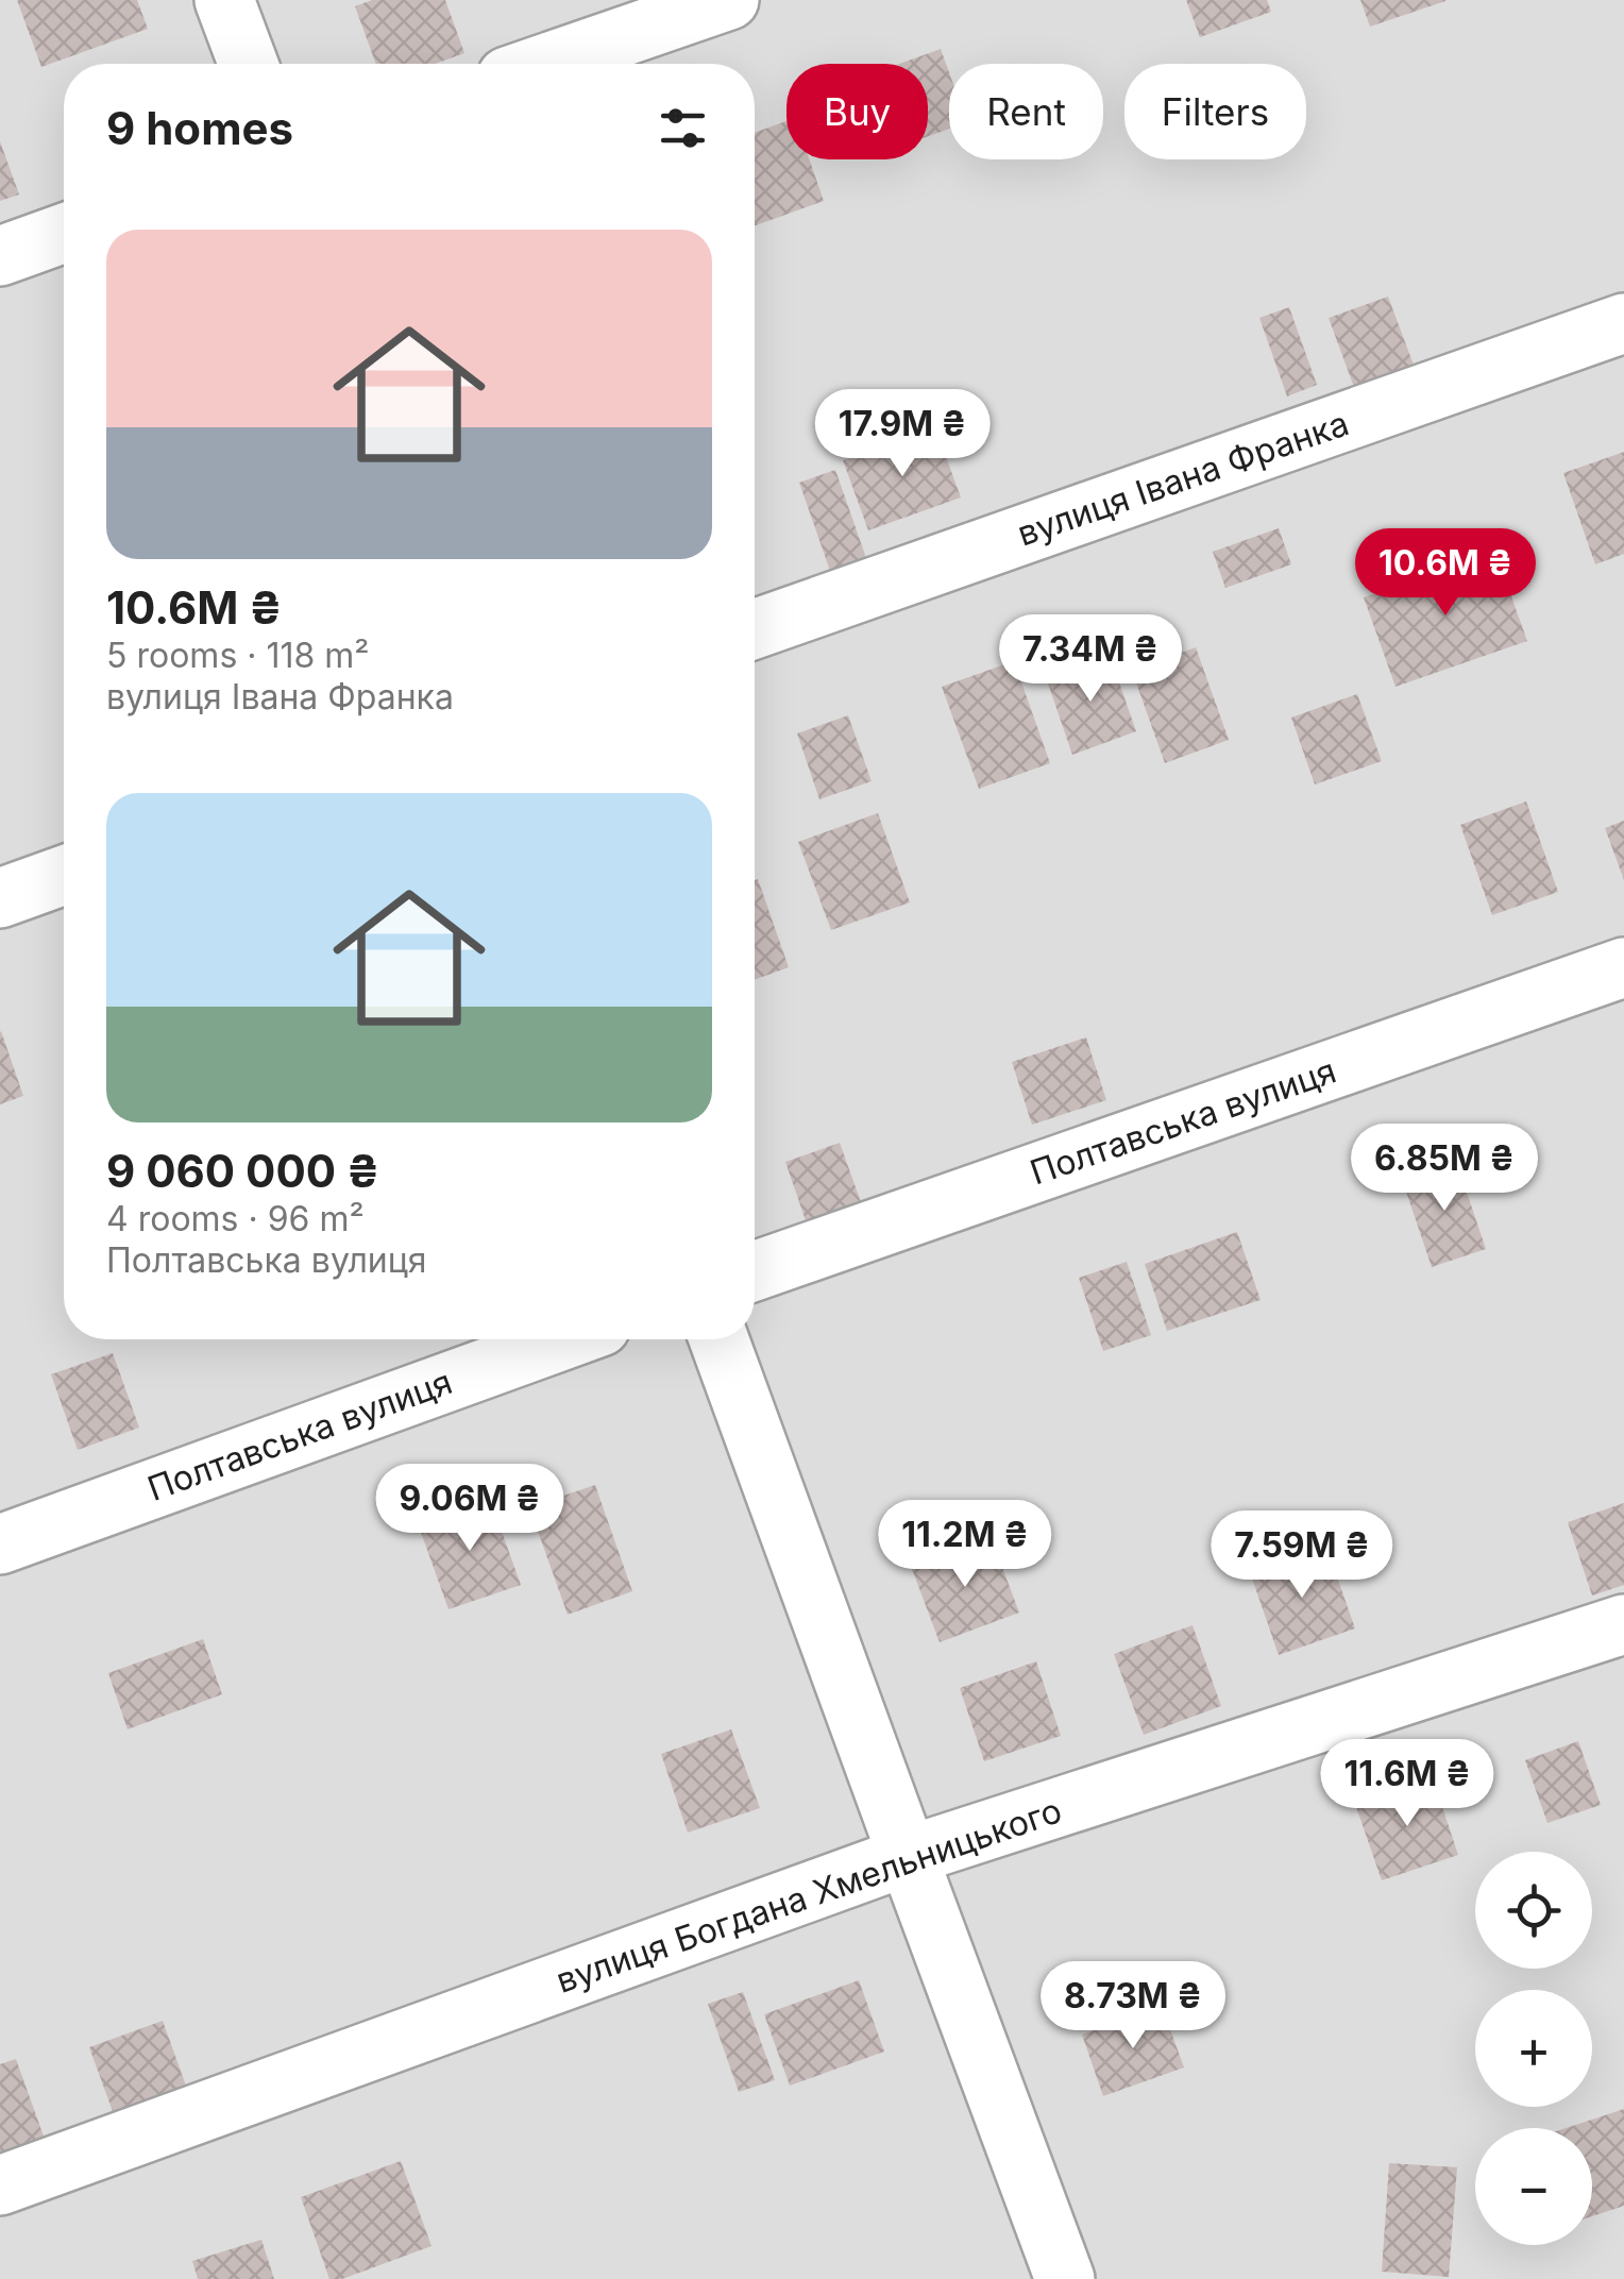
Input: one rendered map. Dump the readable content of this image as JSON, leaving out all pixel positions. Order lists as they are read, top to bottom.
{
  "streets": {
    "street": ["вулиця Івана Франка", "Полтавська вулиця", "вулиця Богдана Хмельницького"]
  },
  "page": {
    "chip": ["Buy", "Rent", "Filters"],
    "heading": "9 homes",
    "list": [
      {
        "name": "10.6M ₴",
        "note": "5 rooms · 118 m² · вулиця Івана Франка"
      },
      {
        "name": "9 060 000 ₴",
        "note": "4 rooms · 96 m² · Полтавська вулиця"
      }
    ],
    "price": [
      "17.9M ₴",
      "10.6M ₴",
      "7.34M ₴",
      "6.85M ₴",
      "9.06M ₴",
      "11.2M ₴",
      "7.59M ₴",
      "11.6M ₴",
      "8.73M ₴"
    ],
    "map_buttons": ["+", "−"]
  }
}
